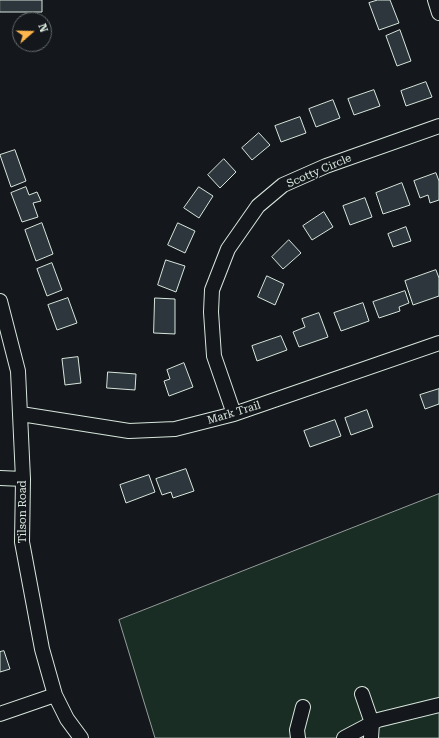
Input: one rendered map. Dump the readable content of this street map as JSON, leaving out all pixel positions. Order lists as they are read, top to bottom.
{
  "streets": {
    "street": ["Scotty Circle", "Mark Trail", "Tilson Road"]
  },
  "crossings": [
    ["Scotty Circle", "Mark Trail"],
    ["Mark Trail", "Tilson Road"]
  ],
  "north": "right"
}
